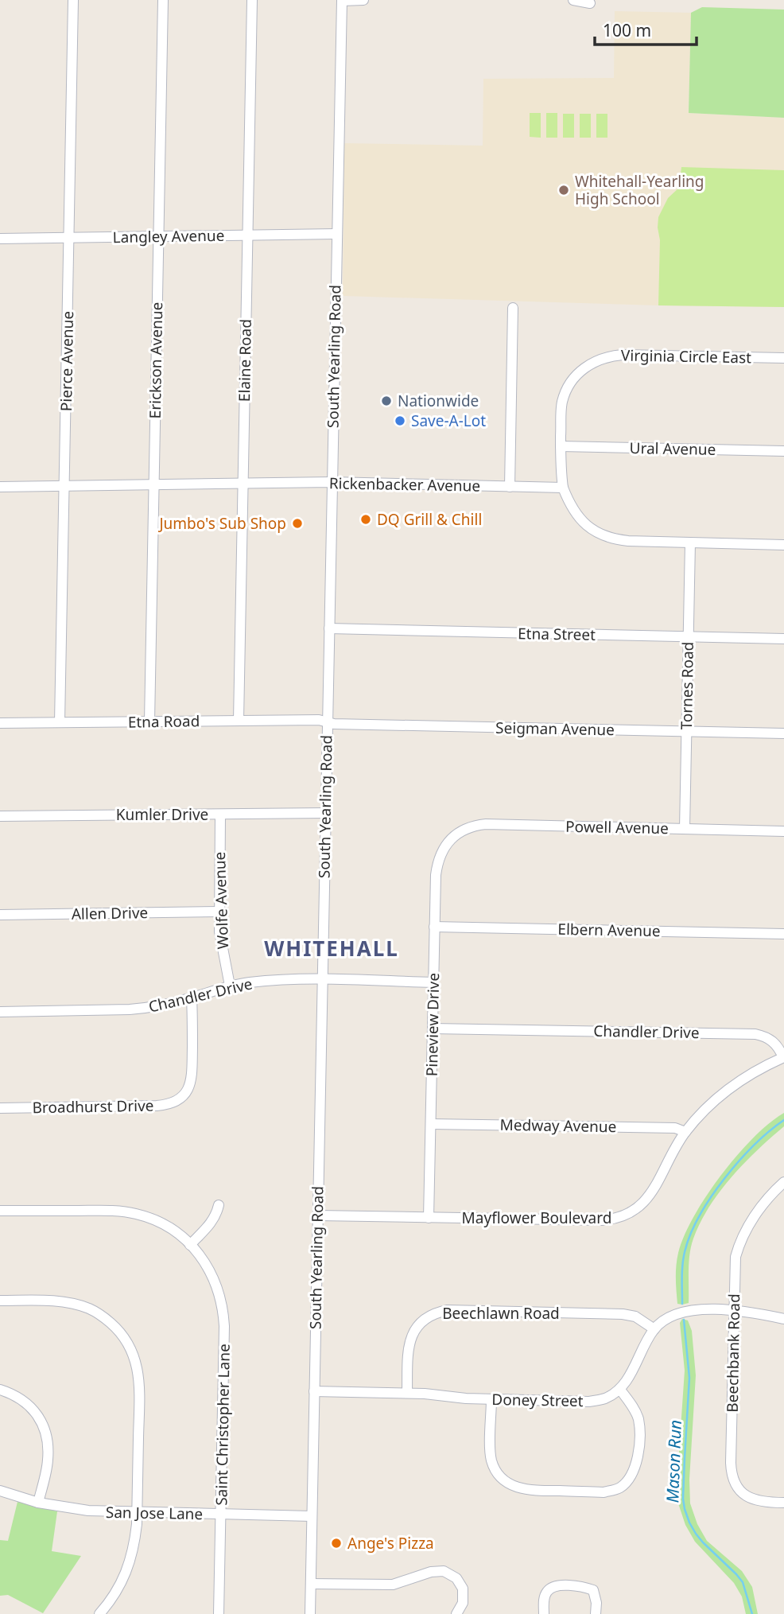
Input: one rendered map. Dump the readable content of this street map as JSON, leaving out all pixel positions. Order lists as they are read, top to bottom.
{
  "streets": {
    "street": [
      "Langley Avenue",
      "South Yearling Road",
      "Virginia Circle East",
      "Erickson Avenue",
      "Elaine Road",
      "Pierce Avenue",
      "Ural Avenue",
      "Rickenbacker Avenue",
      "Etna Street",
      "Tornes Road",
      "Etna Road",
      "Seigman Avenue",
      "Kumler Drive",
      "Powell Avenue",
      "Wolfe Avenue",
      "Allen Drive",
      "Elbern Avenue",
      "Chandler Drive",
      "Pineview Drive",
      "Broadhurst Drive",
      "Medway Avenue",
      "Mayflower Boulevard",
      "Beechlawn Road",
      "Beechbank Road",
      "Doney Street",
      "Saint Christopher Lane",
      "San Jose Lane"
    ]
  },
  "crossings": [
    ["Langley Avenue", "South Yearling Road"],
    ["Langley Avenue", "Erickson Avenue"],
    ["Langley Avenue", "Elaine Road"],
    ["Langley Avenue", "Pierce Avenue"],
    ["South Yearling Road", "Rickenbacker Avenue"],
    ["South Yearling Road", "Etna Street"],
    ["South Yearling Road", "Etna Road"],
    ["South Yearling Road", "Seigman Avenue"],
    ["South Yearling Road", "Kumler Drive"],
    ["South Yearling Road", "Chandler Drive"],
    ["South Yearling Road", "Mayflower Boulevard"],
    ["South Yearling Road", "Doney Street"],
    ["South Yearling Road", "San Jose Lane"],
    ["Virginia Circle East", "Ural Avenue"],
    ["Virginia Circle East", "Rickenbacker Avenue"],
    ["Erickson Avenue", "Rickenbacker Avenue"],
    ["Erickson Avenue", "Etna Road"],
    ["Elaine Road", "Rickenbacker Avenue"],
    ["Elaine Road", "Etna Road"],
    ["Pierce Avenue", "Rickenbacker Avenue"],
    ["Pierce Avenue", "Etna Road"],
    ["Etna Street", "Tornes Road"],
    ["Tornes Road", "Seigman Avenue"],
    ["Tornes Road", "Powell Avenue"],
    ["Etna Road", "Seigman Avenue"],
    ["Kumler Drive", "Wolfe Avenue"],
    ["Powell Avenue", "Pineview Drive"],
    ["Wolfe Avenue", "Allen Drive"],
    ["Wolfe Avenue", "Chandler Drive"],
    ["Elbern Avenue", "Pineview Drive"],
    ["Chandler Drive", "Pineview Drive"],
    ["Chandler Drive", "Broadhurst Drive"],
    ["Chandler Drive", "Mayflower Boulevard"],
    ["Pineview Drive", "Medway Avenue"],
    ["Pineview Drive", "Mayflower Boulevard"],
    ["Medway Avenue", "Mayflower Boulevard"],
    ["Beechlawn Road", "Doney Street"],
    ["Saint Christopher Lane", "San Jose Lane"]
  ],
  "districts": ["WHITEHALL"],
  "water": ["Mason Run"],
  "places": [
    "Whitehall-Yearling High School",
    "Nationwide",
    "Save-A-Lot",
    "DQ Grill & Chill",
    "Jumbo's Sub Shop",
    "Ange's Pizza"
  ],
  "scale_bar": "100 m"
}
